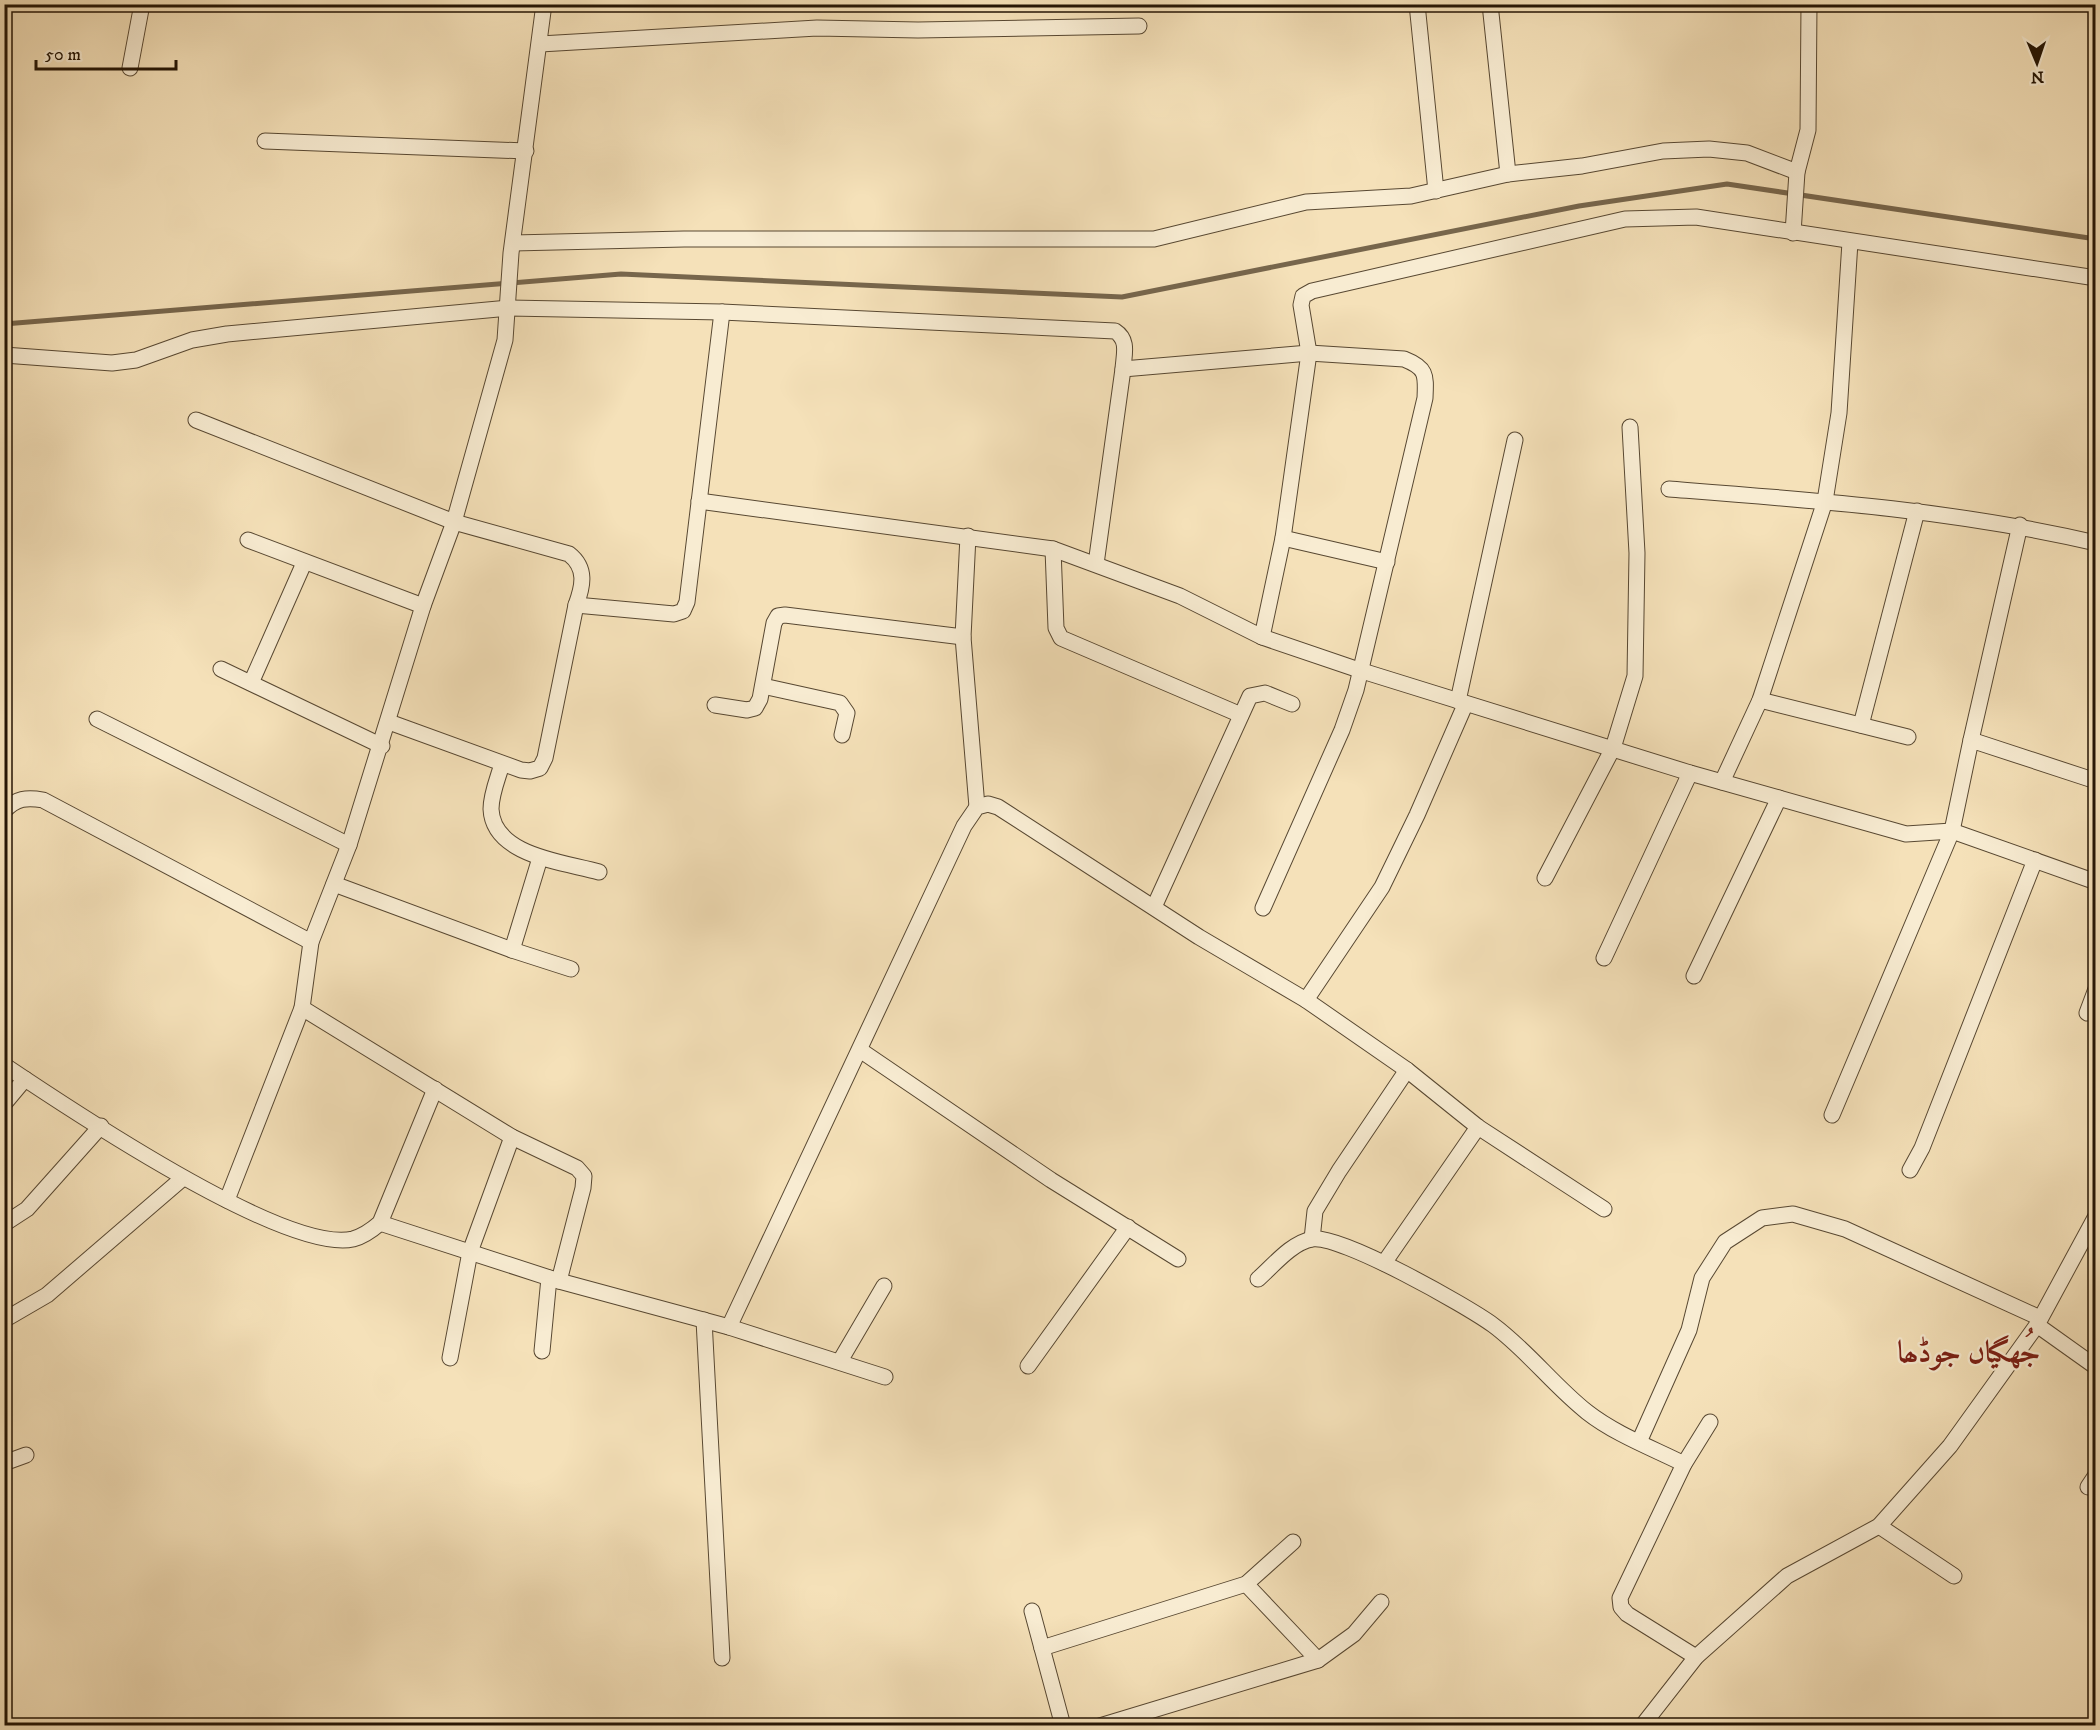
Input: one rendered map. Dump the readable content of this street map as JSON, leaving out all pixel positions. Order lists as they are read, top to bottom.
{
  "districts": ["جُھگیاں جوڈھا"],
  "scale_bar": "50 m",
  "north": "bottom"
}
